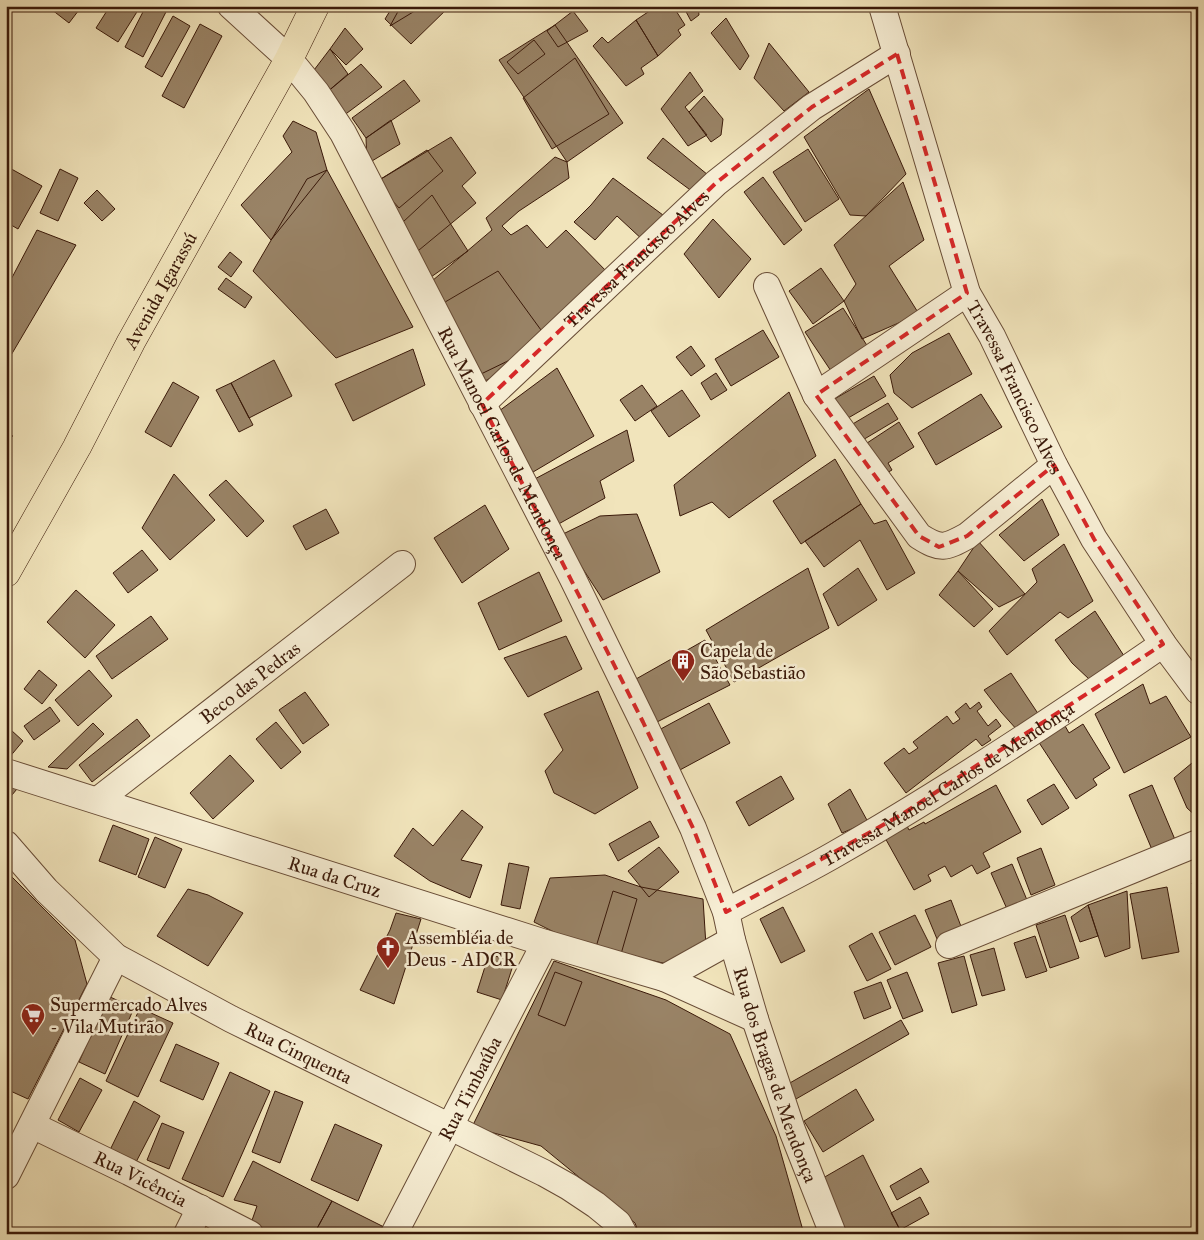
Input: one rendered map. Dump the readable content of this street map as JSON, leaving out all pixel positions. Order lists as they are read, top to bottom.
{
  "streets": {
    "main road": ["Avenida Igarassú"],
    "street": [
      "Travessa Francisco Alves",
      "Rua Manoel Carlos de Mendonça",
      "Beco das Pedras",
      "Travessa Manoel Carlos de Mendonça",
      "Rua da Cruz",
      "Rua Cinquenta",
      "Rua dos Bragas de Mendonça",
      "Rua Timbaúba",
      "Rua Vicência"
    ]
  },
  "crossings": [
    ["Travessa Francisco Alves", "Rua Manoel Carlos de Mendonça"],
    ["Travessa Francisco Alves", "Travessa Manoel Carlos de Mendonça"],
    ["Avenida Igarassú", "Rua Manoel Carlos de Mendonça"],
    ["Rua Manoel Carlos de Mendonça", "Travessa Manoel Carlos de Mendonça"],
    ["Rua Manoel Carlos de Mendonça", "Rua dos Bragas de Mendonça"],
    ["Beco das Pedras", "Rua da Cruz"],
    ["Travessa Manoel Carlos de Mendonça", "Rua dos Bragas de Mendonça"],
    ["Rua da Cruz", "Rua dos Bragas de Mendonça"],
    ["Rua da Cruz", "Rua Timbaúba"],
    ["Rua Cinquenta", "Rua Timbaúba"]
  ],
  "places": {
    "building": ["Capela de São Sebastião"],
    "church": ["Assembléia de Deus - ADCR"],
    "supermarket": ["Supermercado Alves - Vila Mutirão"]
  }
}
